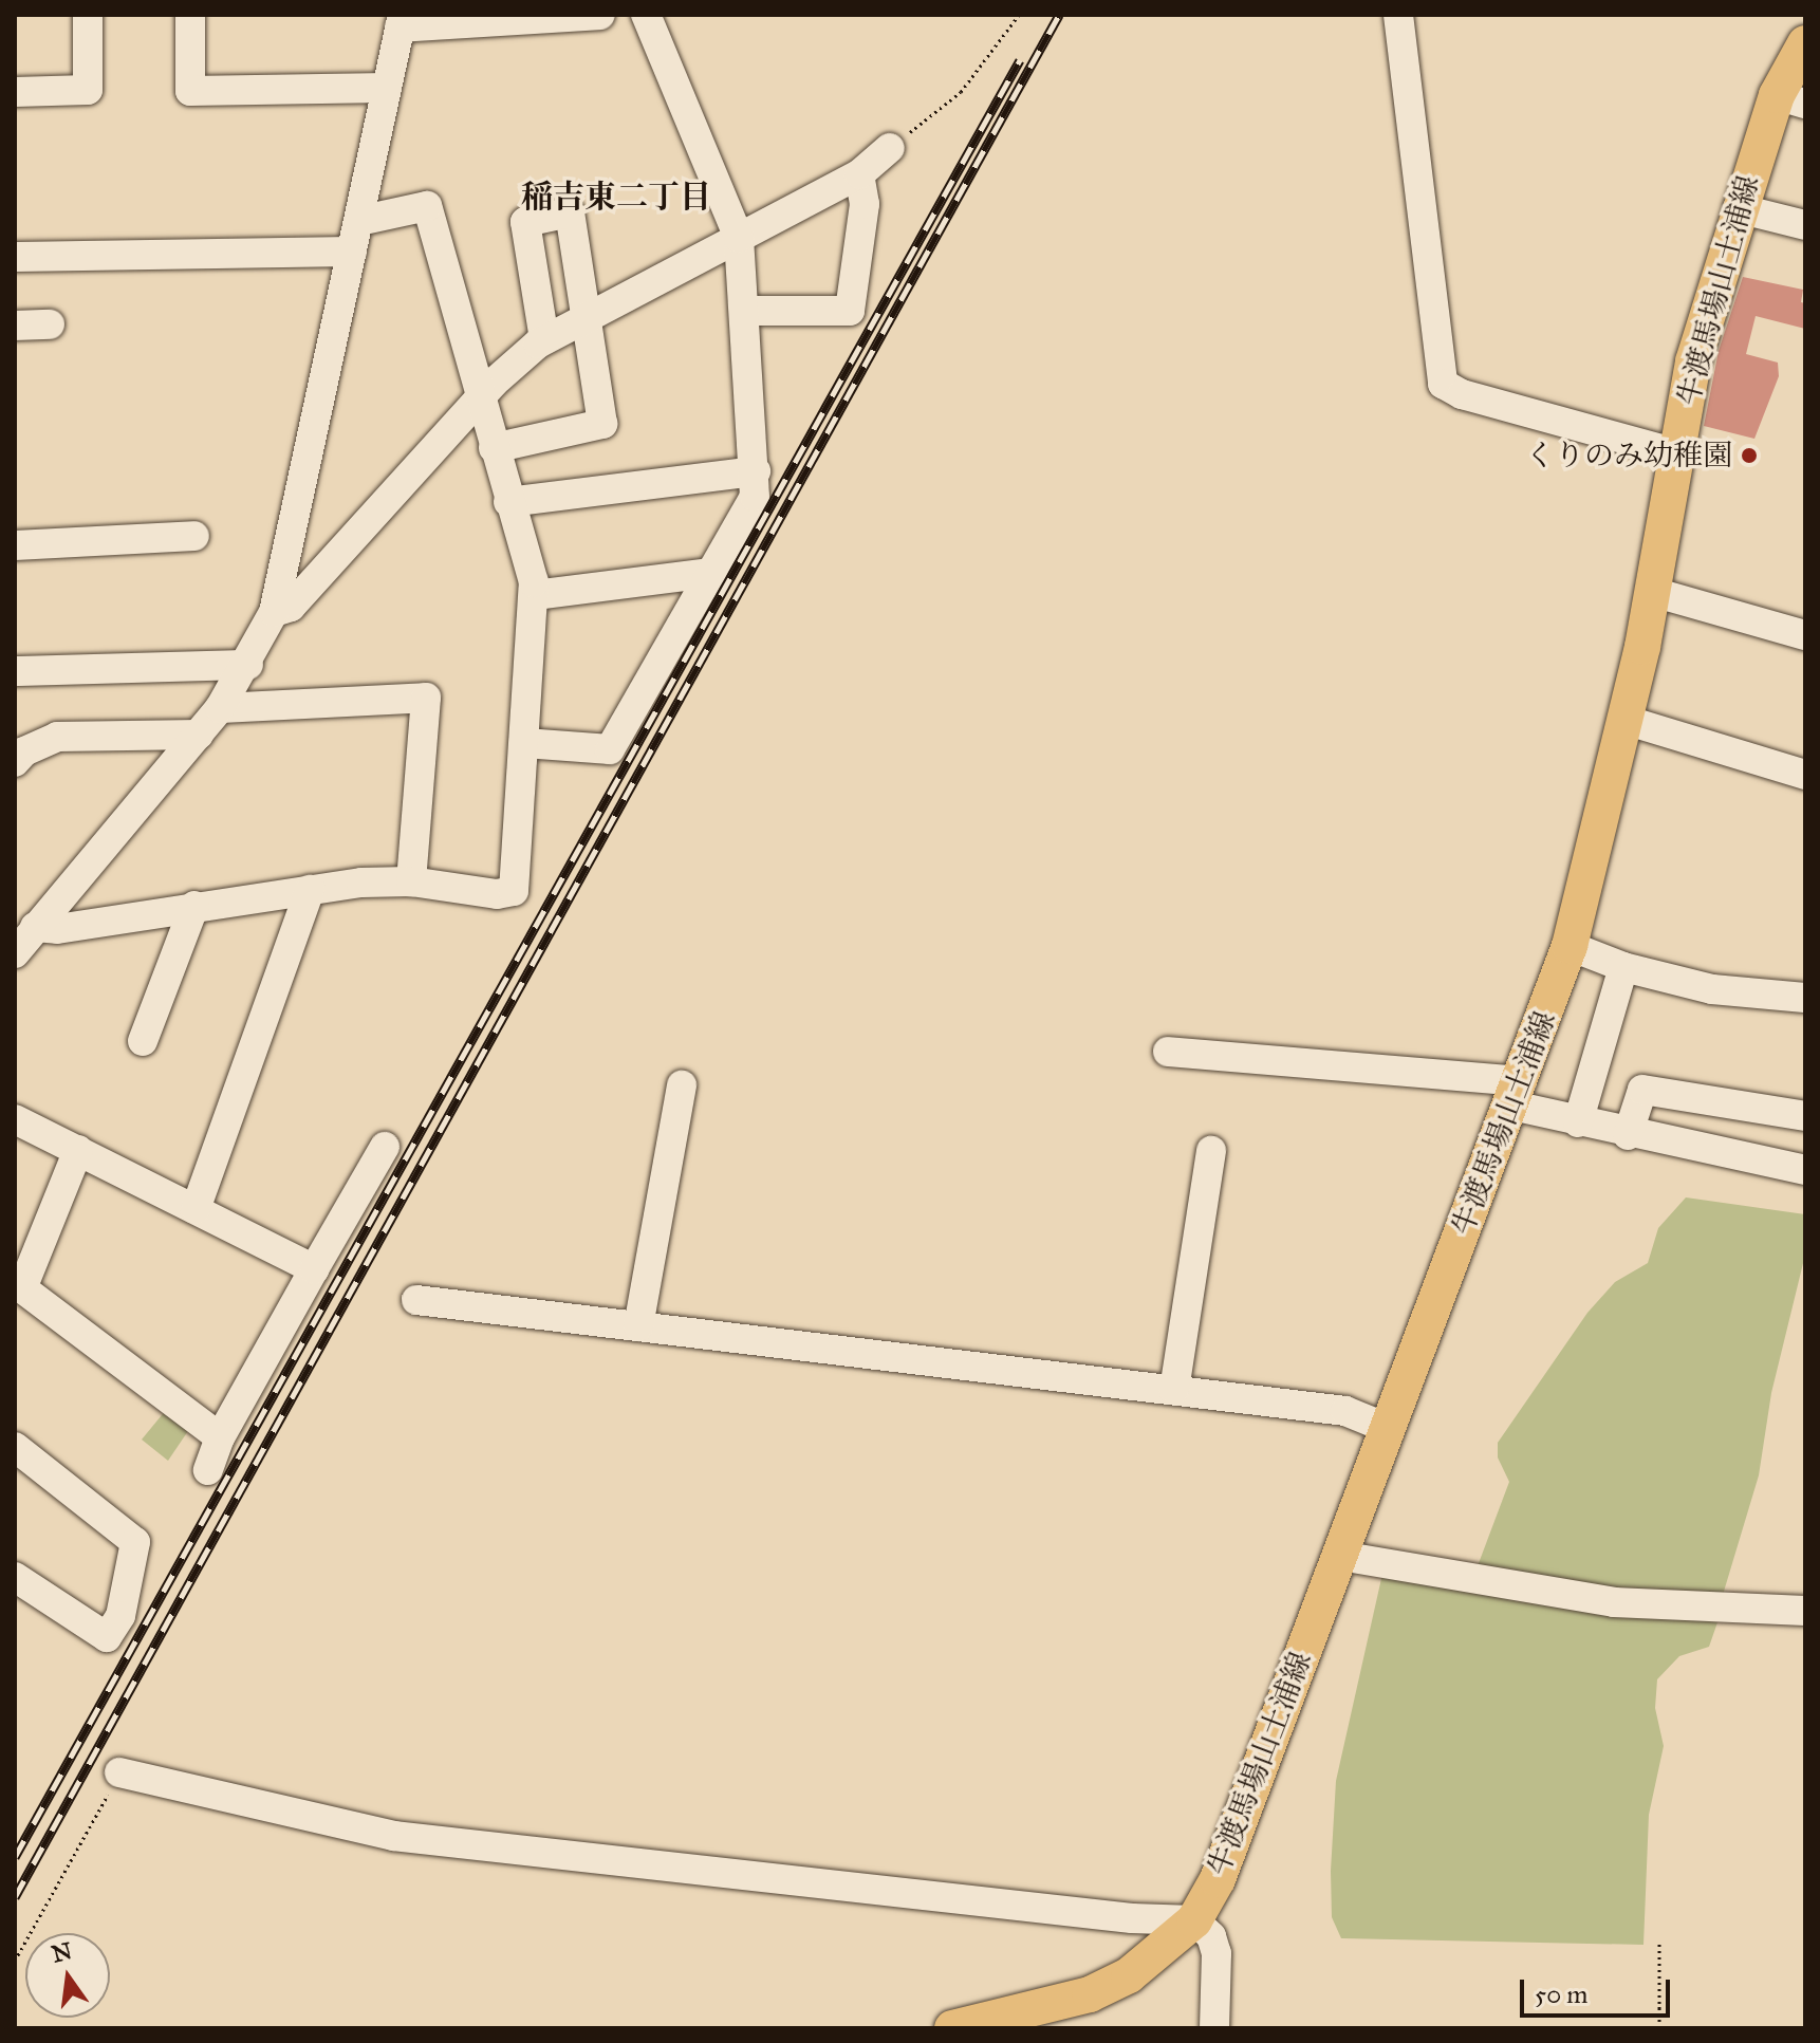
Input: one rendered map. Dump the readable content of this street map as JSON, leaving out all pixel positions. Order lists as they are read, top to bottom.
{
  "streets": {
    "main road": ["牛渡馬場山土浦線"]
  },
  "districts": ["稲吉東二丁目"],
  "places": ["くりのみ幼稚園"],
  "scale_bar": "50 m",
  "north": "top"
}
